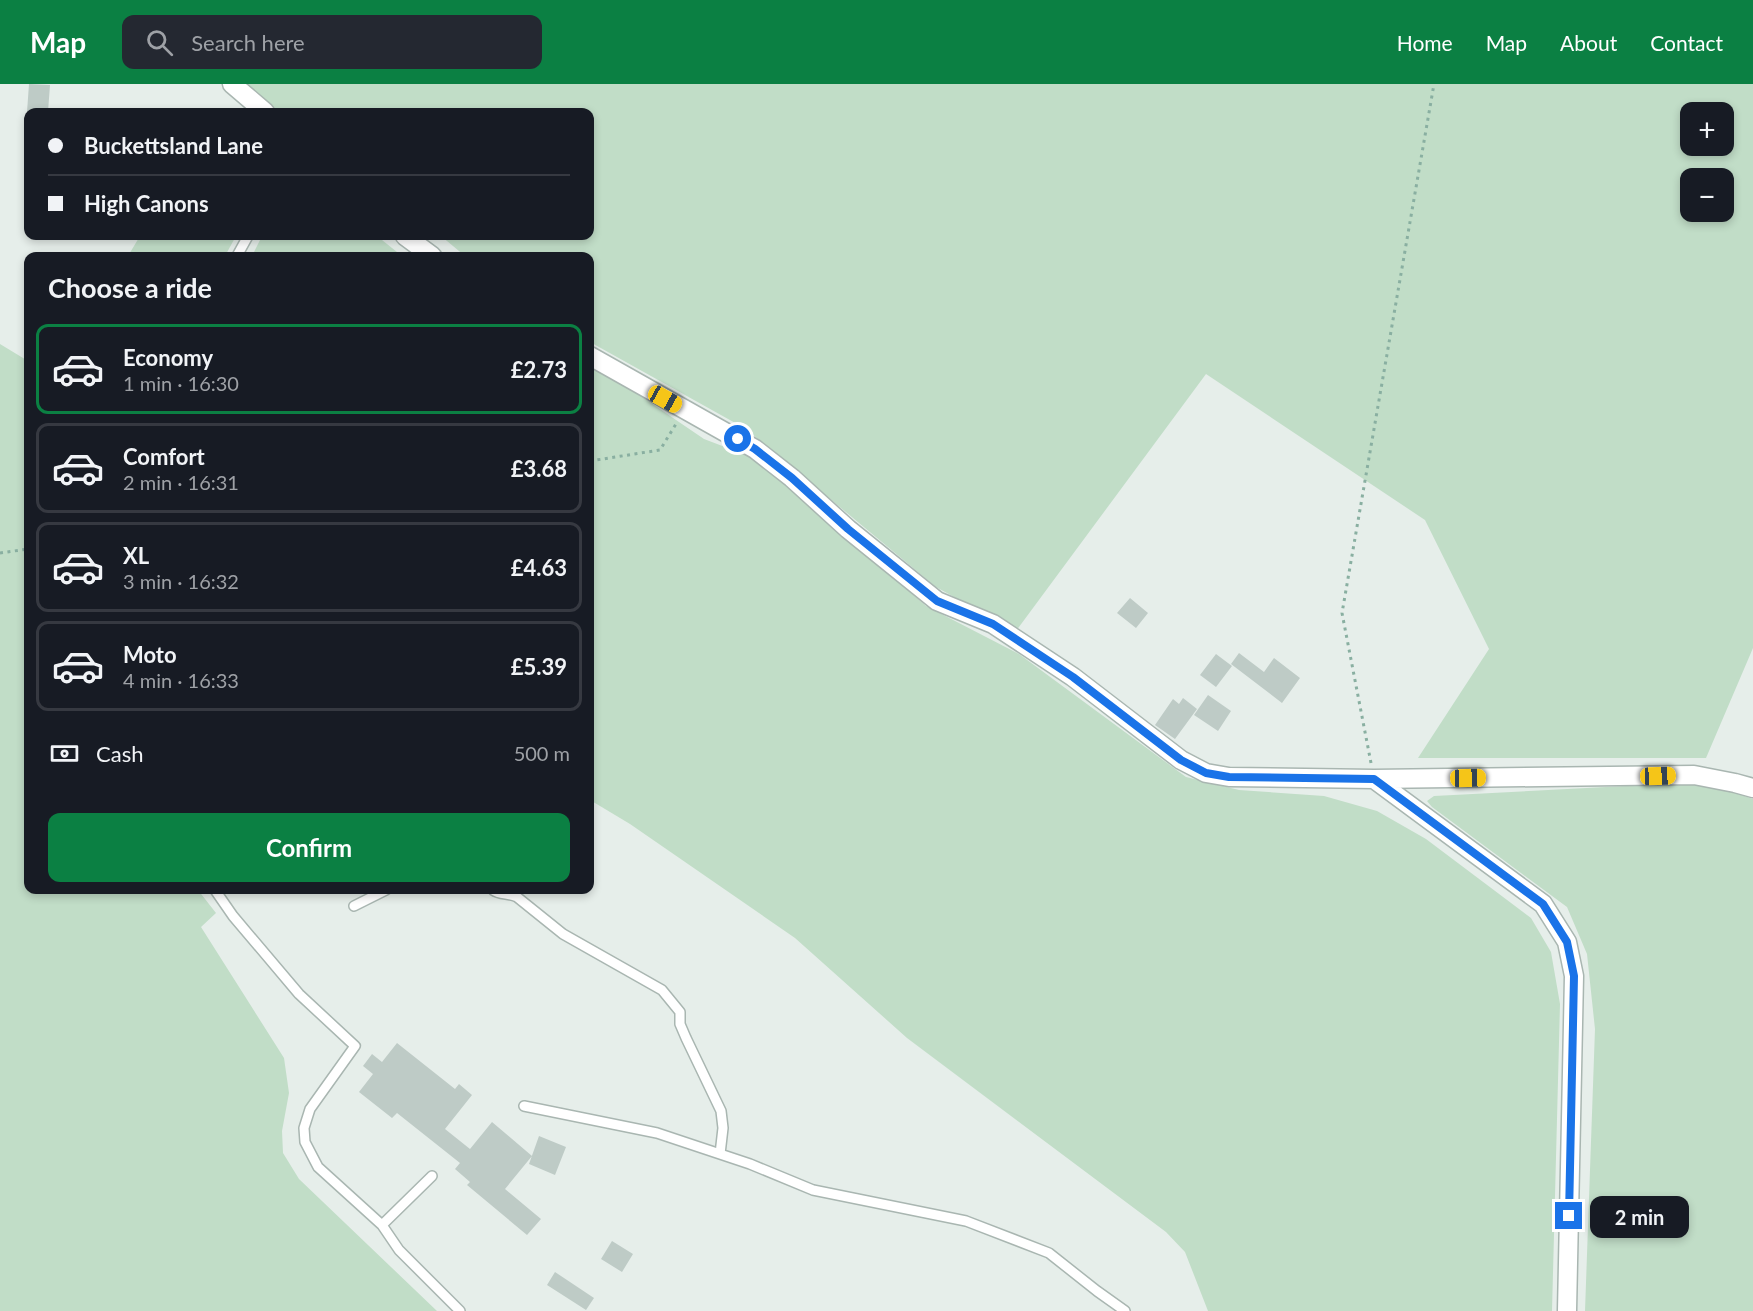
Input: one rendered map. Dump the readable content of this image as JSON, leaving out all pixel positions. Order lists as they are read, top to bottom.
{
  "page": {
    "header": "Map",
    "search": "Search here",
    "nav": [
      "Home",
      "Map",
      "About",
      "Contact"
    ],
    "map_buttons": ["+", "−"],
    "banner": ["Buckettsland Lane", "High Canons"],
    "heading": "Choose a ride",
    "list": [
      {
        "name": "Economy",
        "note": "1 min · 16:30",
        "value": "£2.73"
      },
      {
        "name": "Comfort",
        "note": "2 min · 16:31",
        "value": "£3.68"
      },
      {
        "name": "XL",
        "note": "3 min · 16:32",
        "value": "£4.63"
      },
      {
        "name": "Moto",
        "note": "4 min · 16:33",
        "value": "£5.39"
      }
    ],
    "pay": ["Cash", "500 m"],
    "buttons": "Confirm",
    "bubble": "2 min"
  }
}
